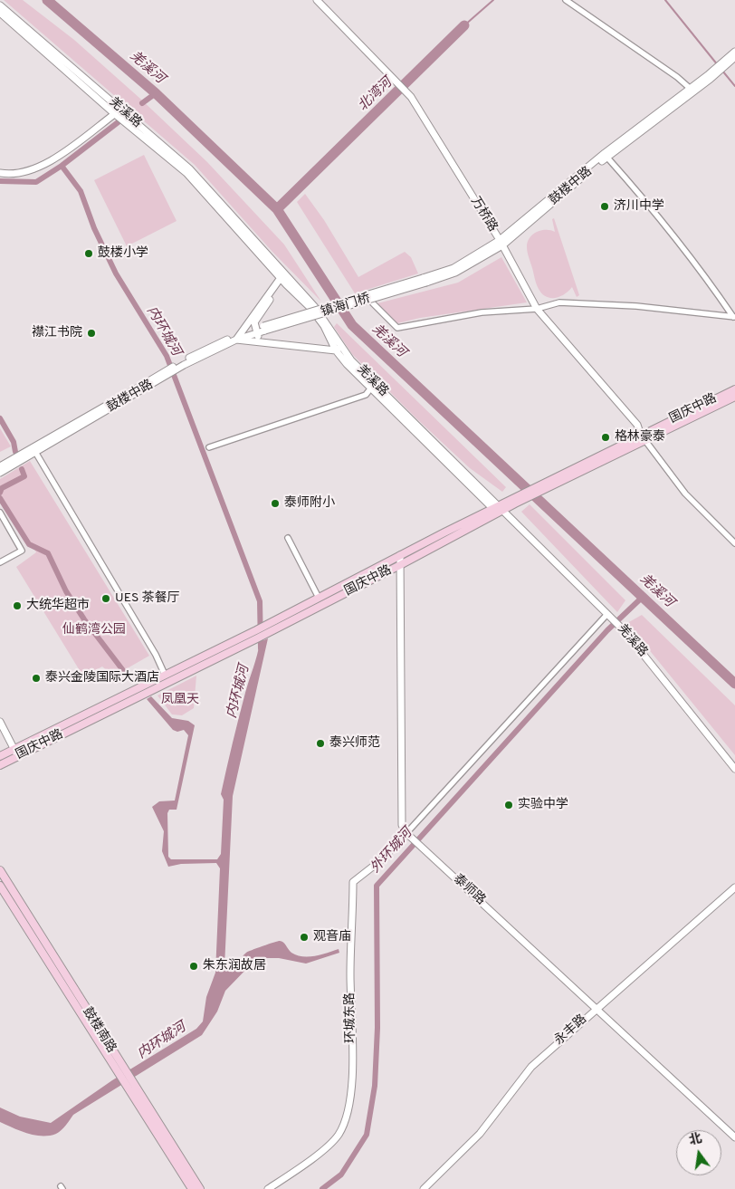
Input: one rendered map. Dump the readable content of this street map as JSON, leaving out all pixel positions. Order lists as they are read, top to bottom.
{
  "streets": {
    "main road": ["国庆中路", "鼓楼南路"],
    "street": [
      "羌溪路",
      "鼓楼中路",
      "万桥路",
      "镇海门桥",
      "泰师路",
      "环城东路",
      "永丰路"
    ]
  },
  "crossings": [
    ["羌溪路", "国庆中路"],
    ["鼓楼中路", "万桥路"],
    ["鼓楼中路", "镇海门桥"],
    ["万桥路", "国庆中路"],
    ["泰师路", "环城东路"],
    ["泰师路", "永丰路"]
  ],
  "water": [
    "羌溪河",
    "北湾河",
    "内环城河",
    "外环城河"
  ],
  "parks": ["仙鹤湾公园", "凤凰天"],
  "places": [
    "济川中学",
    "鼓楼小学",
    "襟江书院",
    "格林豪泰",
    "泰师附小",
    "UES 茶餐厅",
    "大统华超市",
    "泰兴金陵国际大酒店",
    "泰兴师范",
    "实验中学",
    "观音庙",
    "朱东润故居"
  ],
  "north": "top"
}
